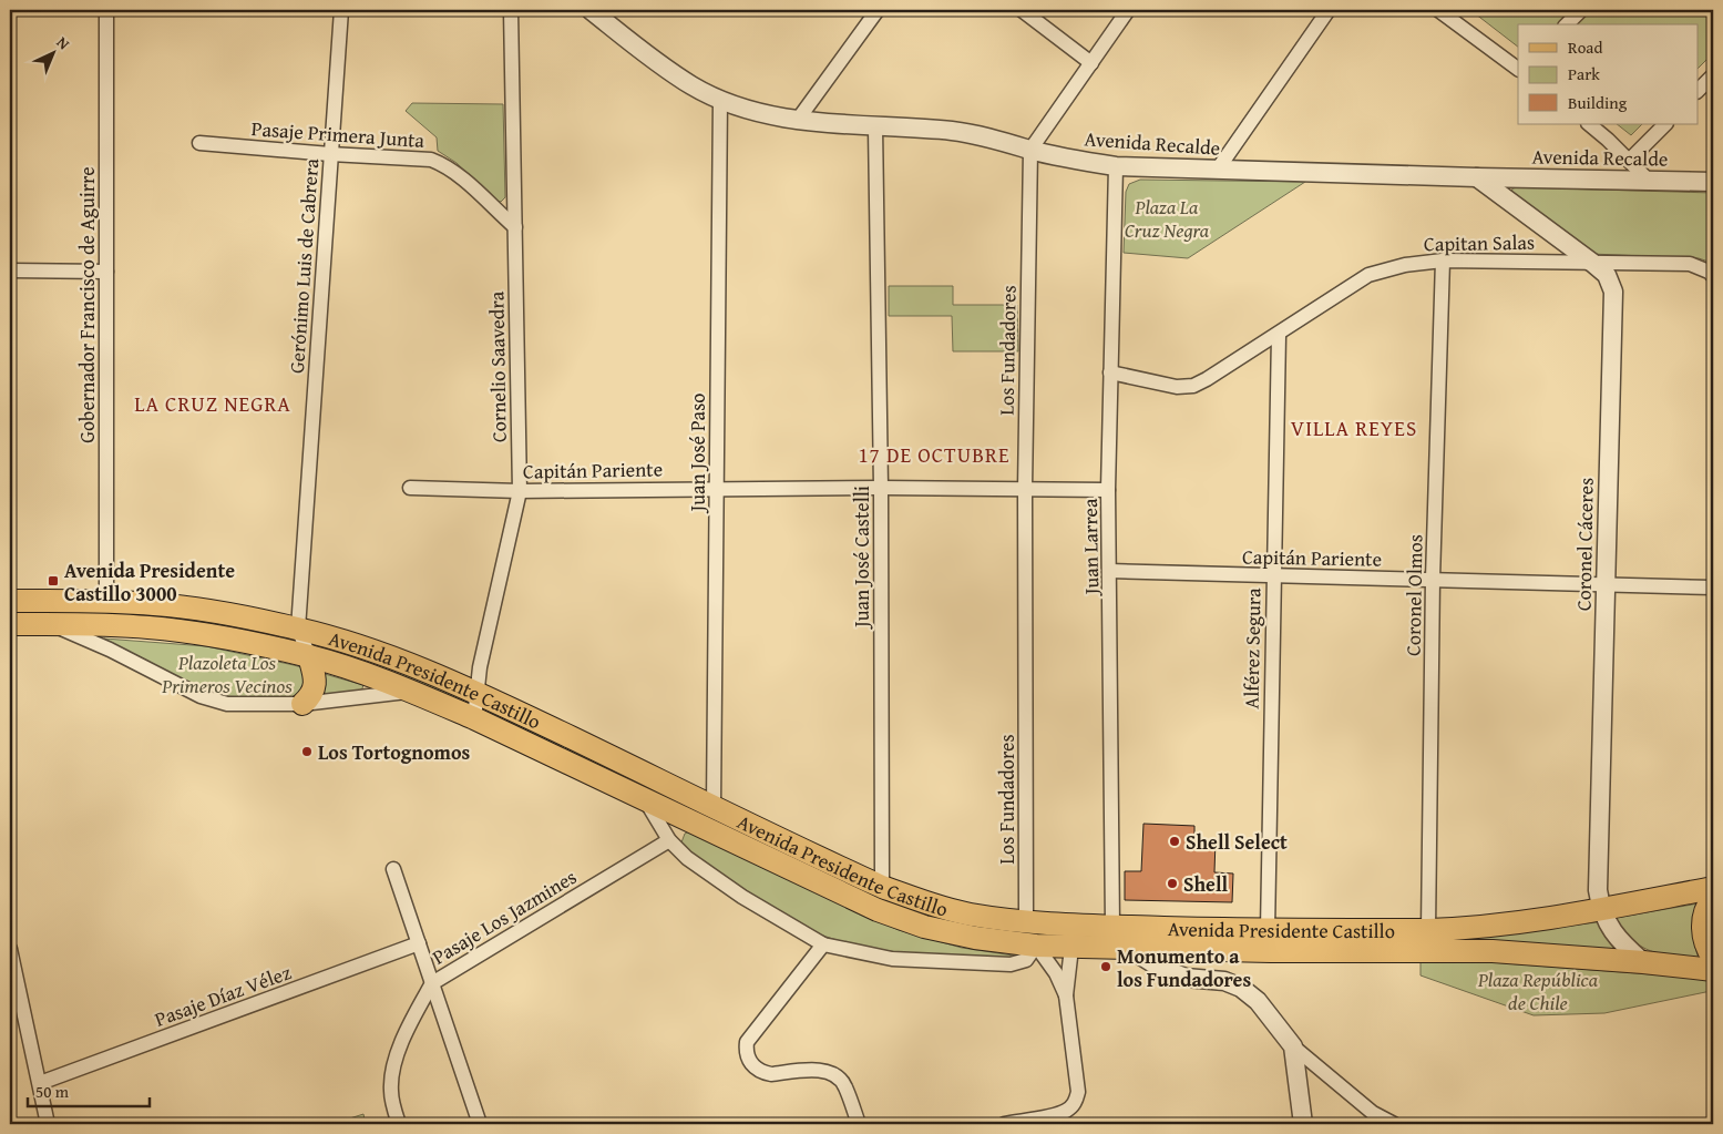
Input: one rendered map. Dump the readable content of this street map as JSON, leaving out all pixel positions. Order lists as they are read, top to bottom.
{
  "streets": {
    "main road": ["Avenida Presidente Castillo"],
    "street": [
      "Pasaje Primera Junta",
      "Avenida Recalde",
      "Capitan Salas",
      "Gerónimo Luis de Cabrera",
      "Gobernador Francisco de Aguirre",
      "Los Fundadores",
      "Cornelio Saavedra",
      "Juan José Paso",
      "Capitán Pariente",
      "Coronel Cáceres",
      "Juan Larrea",
      "Juan José Castelli",
      "Coronel Olmos",
      "Alférez Segura",
      "Pasaje Los Jazmines",
      "Pasaje Díaz Vélez"
    ]
  },
  "crossings": [
    ["Pasaje Primera Junta", "Gerónimo Luis de Cabrera"],
    ["Pasaje Primera Junta", "Cornelio Saavedra"],
    ["Avenida Recalde", "Los Fundadores"],
    ["Avenida Recalde", "Juan José Paso"],
    ["Avenida Recalde", "Coronel Cáceres"],
    ["Avenida Recalde", "Juan Larrea"],
    ["Avenida Recalde", "Juan José Castelli"],
    ["Capitan Salas", "Coronel Cáceres"],
    ["Capitan Salas", "Juan Larrea"],
    ["Capitan Salas", "Coronel Olmos"],
    ["Capitan Salas", "Alférez Segura"],
    ["Gerónimo Luis de Cabrera", "Avenida Presidente Castillo"],
    ["Gobernador Francisco de Aguirre", "Avenida Presidente Castillo"],
    ["Los Fundadores", "Capitán Pariente"],
    ["Los Fundadores", "Avenida Presidente Castillo"],
    ["Cornelio Saavedra", "Capitán Pariente"],
    ["Cornelio Saavedra", "Avenida Presidente Castillo"],
    ["Juan José Paso", "Capitán Pariente"],
    ["Juan José Paso", "Avenida Presidente Castillo"],
    ["Capitán Pariente", "Coronel Cáceres"],
    ["Capitán Pariente", "Juan Larrea"],
    ["Capitán Pariente", "Juan José Castelli"],
    ["Capitán Pariente", "Coronel Olmos"],
    ["Capitán Pariente", "Alférez Segura"],
    ["Coronel Cáceres", "Avenida Presidente Castillo"],
    ["Juan Larrea", "Avenida Presidente Castillo"],
    ["Juan José Castelli", "Avenida Presidente Castillo"],
    ["Coronel Olmos", "Avenida Presidente Castillo"],
    ["Alférez Segura", "Avenida Presidente Castillo"]
  ],
  "districts": ["LA CRUZ NEGRA", "VILLA REYES", "17 DE OCTUBRE"],
  "parks": ["Plaza La Cruz Negra", "Plazoleta Los Primeros Vecinos", "Plaza República de Chile"],
  "places": {
    "transit": ["Avenida Presidente Castillo 3000"],
    "other": [
      "Los Tortognomos",
      "Shell Select",
      "Shell",
      "Monumento a los Fundadores"
    ]
  },
  "legend": ["Road", "Park", "Building"],
  "scale_bar": "50 m",
  "north": "top right"
}
